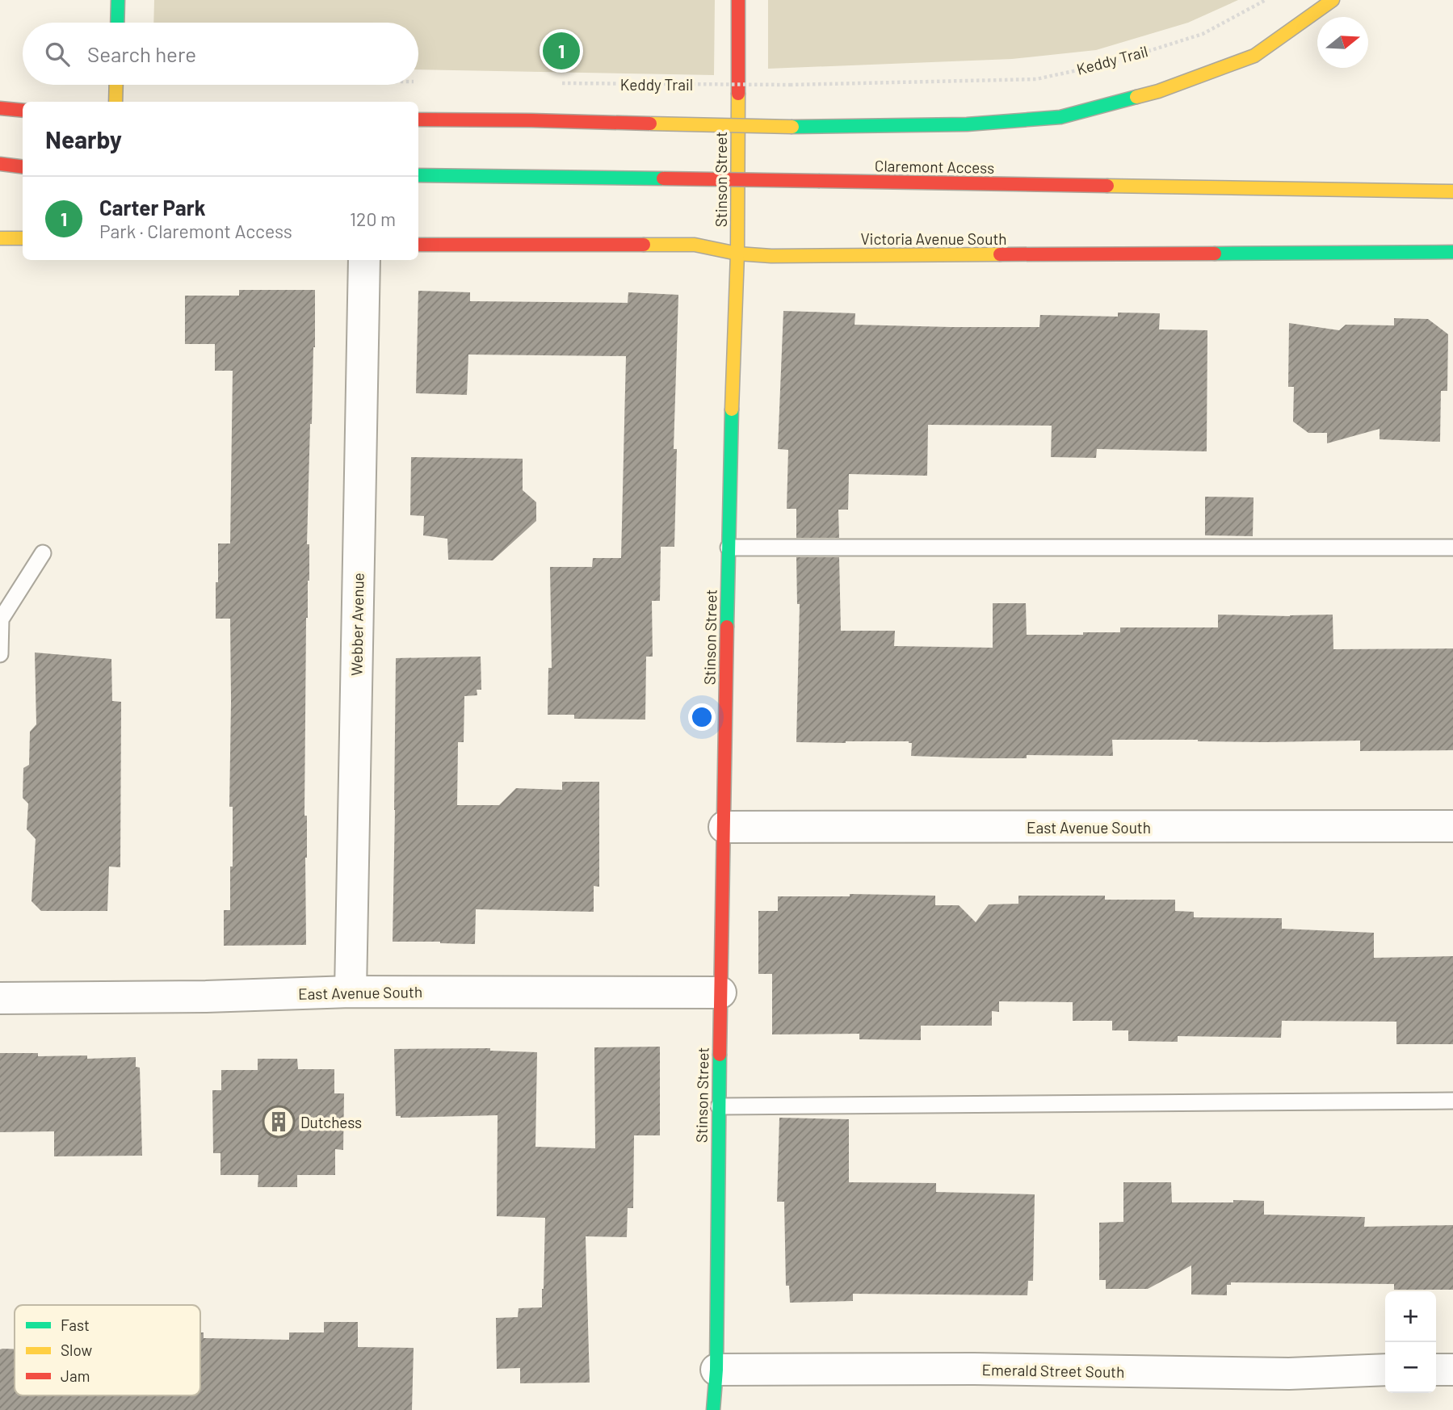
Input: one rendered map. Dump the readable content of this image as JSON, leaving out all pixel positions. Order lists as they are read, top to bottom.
{
  "streets": {
    "street": [
      "Claremont Access",
      "Stinson Street",
      "Victoria Avenue South",
      "Webber Avenue",
      "East Avenue South",
      "Emerald Street South"
    ],
    "path": ["Keddy Trail"]
  },
  "crossings": [
    ["Stinson Street", "Victoria Avenue South"],
    ["Stinson Street", "East Avenue South"],
    ["Stinson Street", "Emerald Street South"],
    ["Webber Avenue", "East Avenue South"]
  ],
  "places": {
    "building": ["Dutchess"]
  },
  "legend": ["Fast", "Slow", "Jam"],
  "north": "right",
  "page": {
    "search": "Search here",
    "pins": "1",
    "heading": "Nearby",
    "list": [
      {
        "mark": "1",
        "name": "Carter Park",
        "note": "Park · Claremont Access",
        "value": "120 m"
      }
    ],
    "map_buttons": ["+", "−"]
  }
}
